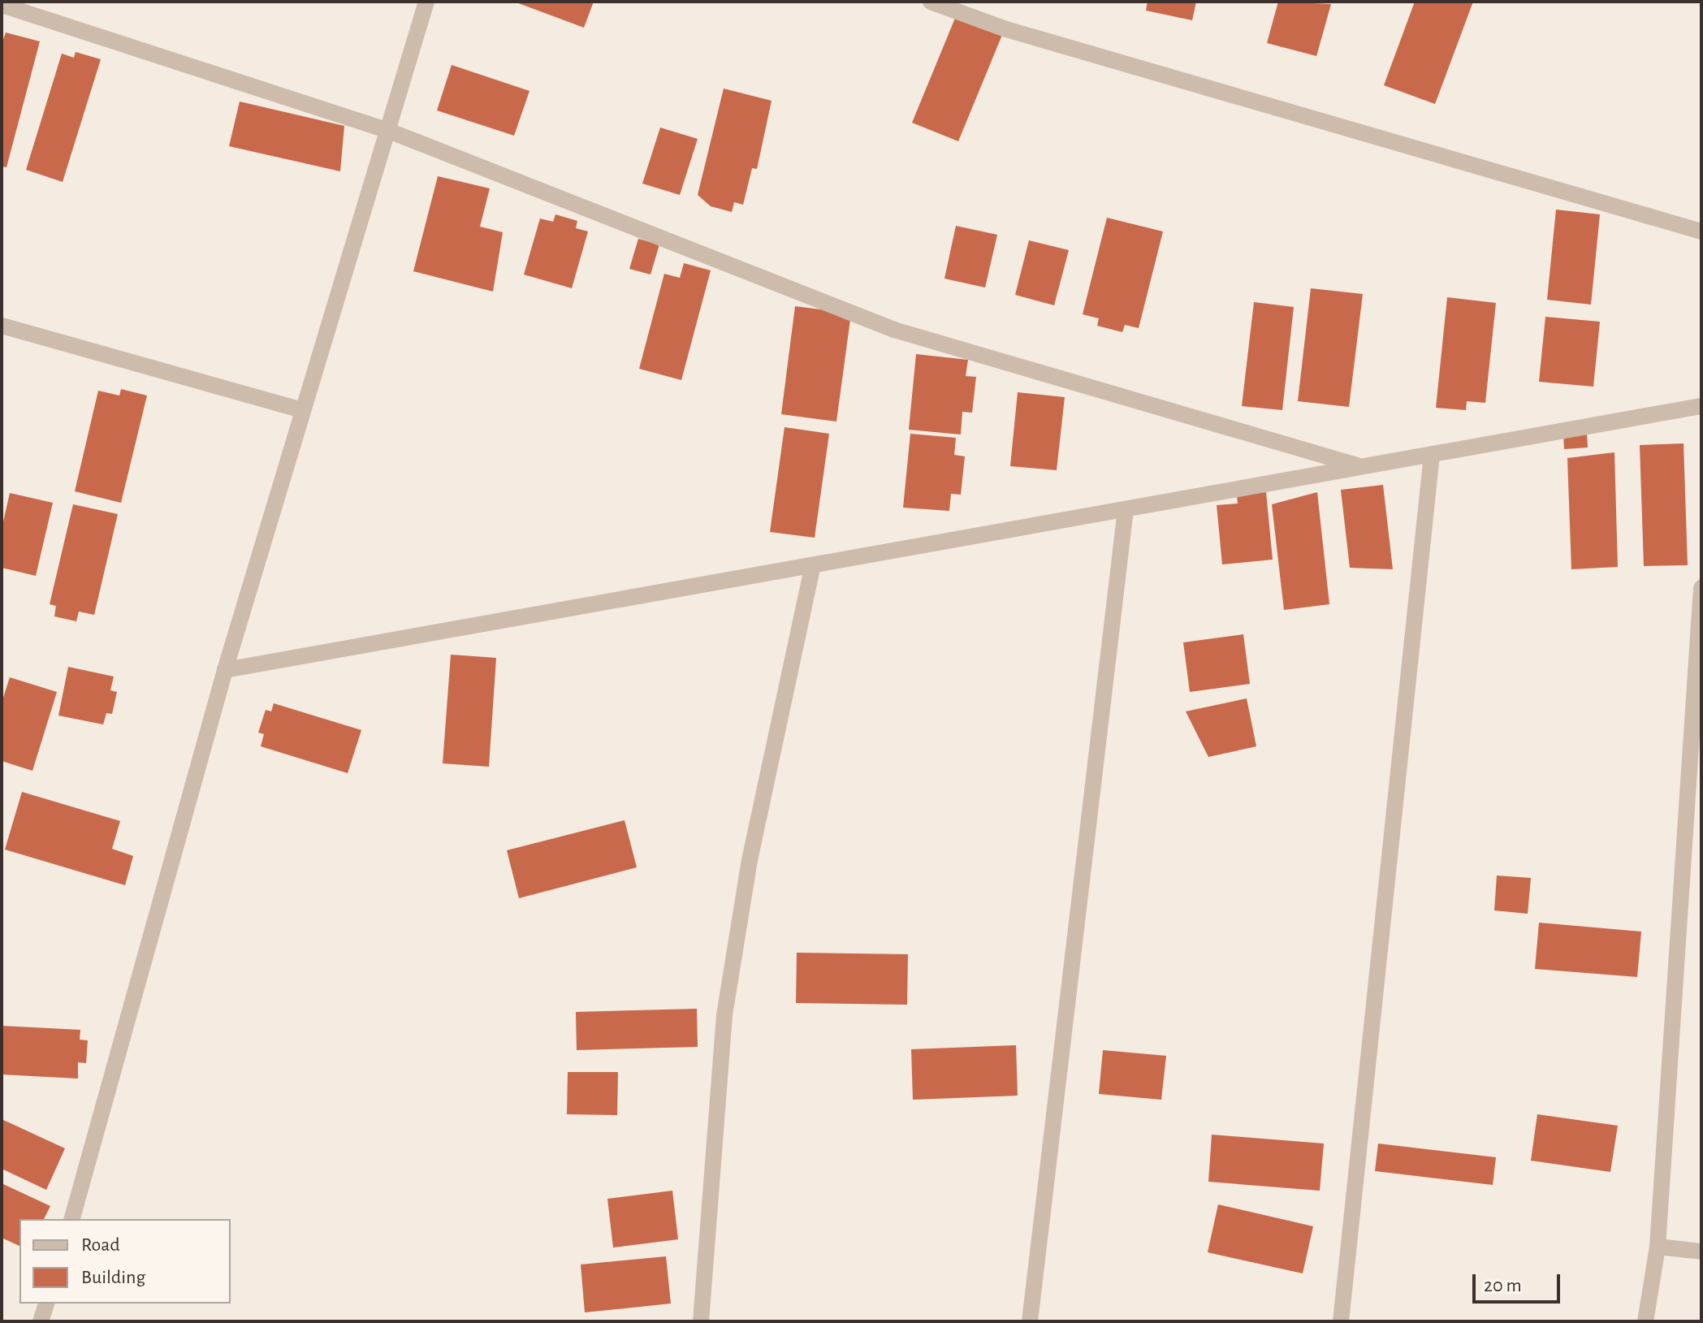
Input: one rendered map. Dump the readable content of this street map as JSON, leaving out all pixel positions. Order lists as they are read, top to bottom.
{
  "legend": ["Road", "Building"],
  "scale_bar": "20 m"
}
